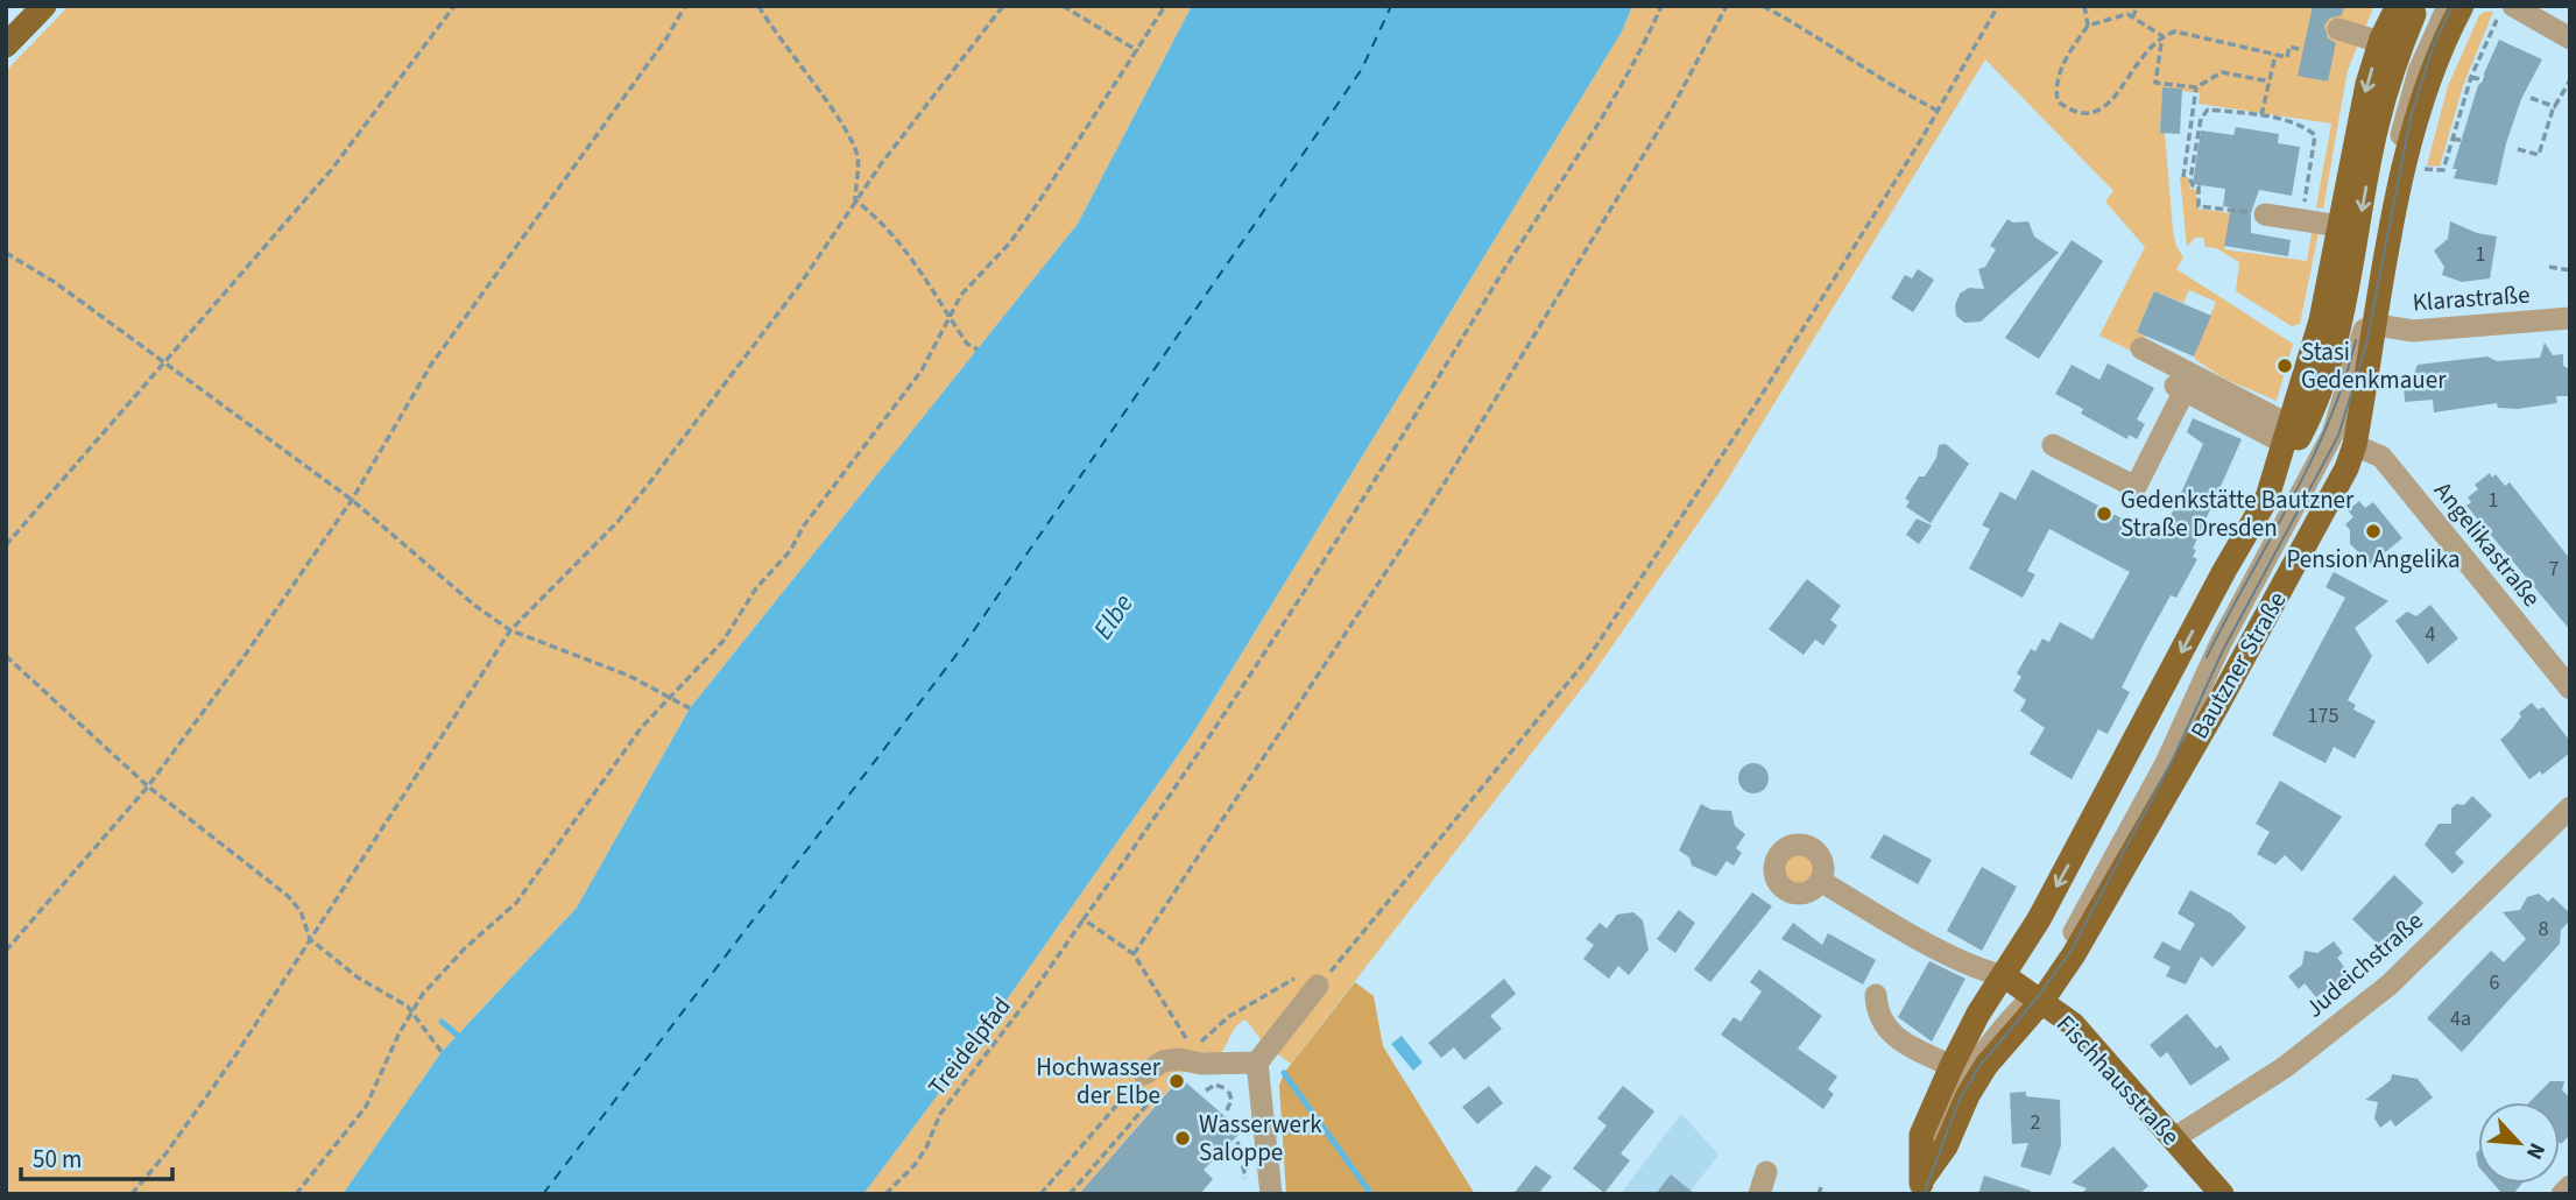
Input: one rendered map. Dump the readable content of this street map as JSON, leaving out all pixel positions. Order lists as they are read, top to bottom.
{
  "streets": {
    "main road": ["Bautzner Straße", "Fischhausstraße"],
    "street": ["Klarastraße", "Angelikastraße", "Judeichstraße"],
    "path": ["Treidelpfad"]
  },
  "crossings": [
    ["Klarastraße", "Bautzner Straße"],
    ["Angelikastraße", "Bautzner Straße"],
    ["Bautzner Straße", "Fischhausstraße"],
    ["Judeichstraße", "Fischhausstraße"]
  ],
  "water": ["Elbe"],
  "places": [
    "Stasi Gedenkmauer",
    "Gedenkstätte Bautzner Straße Dresden",
    "Pension Angelika",
    "Hochwasser der Elbe",
    "Wasserwerk Saloppe"
  ],
  "house_numbers": [
    "1",
    "1",
    "7",
    "4",
    "175",
    "8",
    "6",
    "4a",
    "2"
  ],
  "scale_bar": "50 m",
  "north": "bottom right"
}
